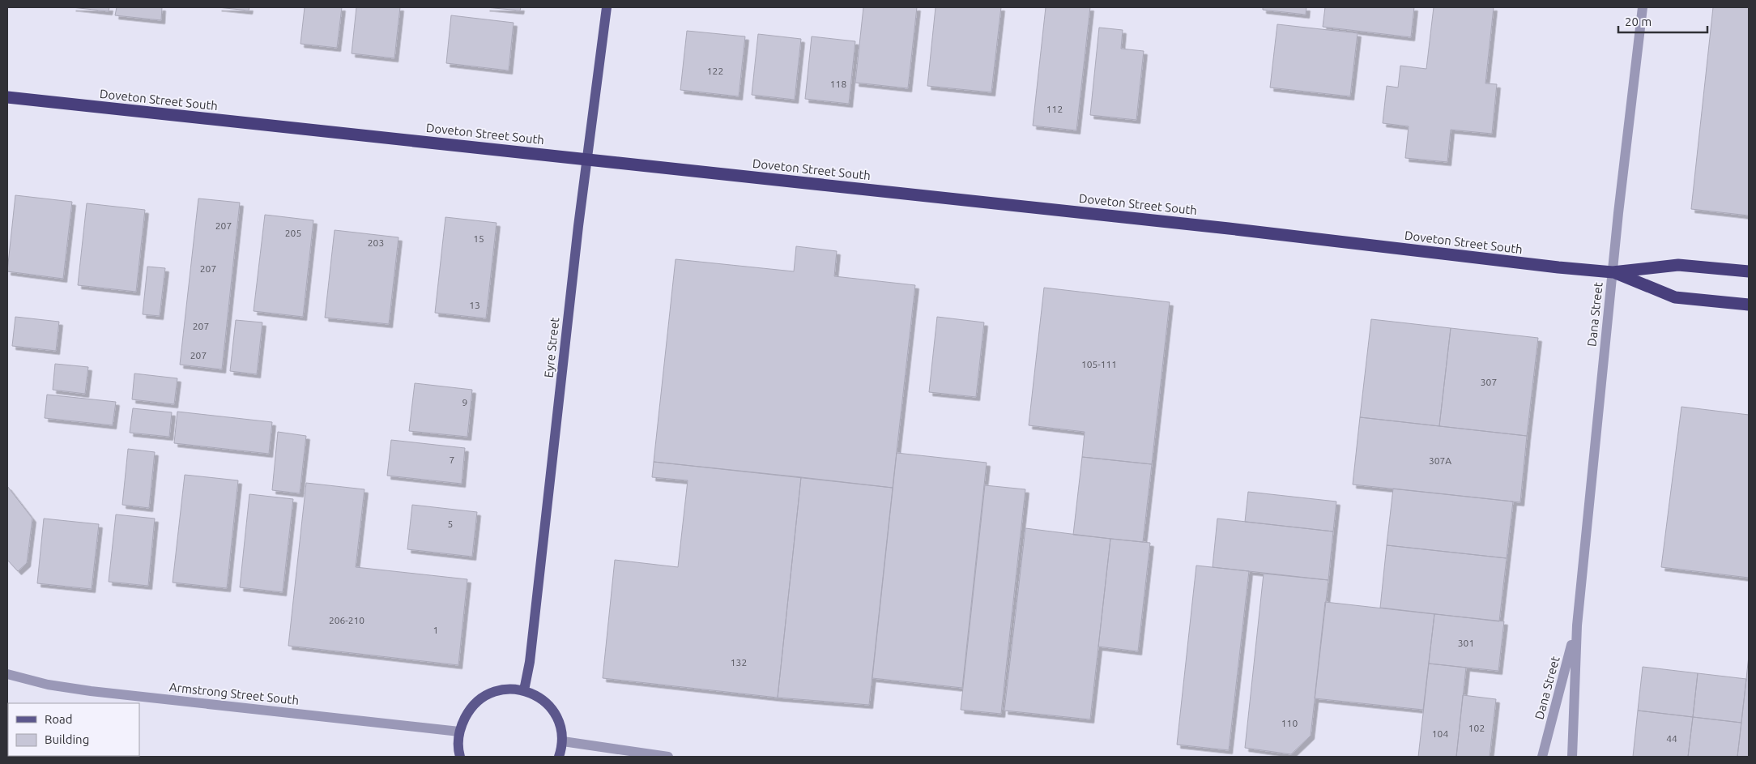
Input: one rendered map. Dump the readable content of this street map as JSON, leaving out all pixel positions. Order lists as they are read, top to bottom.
{
  "streets": {
    "highway": ["Doveton Street South"],
    "main road": ["Eyre Street"],
    "street": ["Dana Street", "Armstrong Street South"]
  },
  "crossings": [
    ["Doveton Street South", "Dana Street"],
    ["Doveton Street South", "Eyre Street"]
  ],
  "house_numbers": [
    "122",
    "118",
    "112",
    "207",
    "205",
    "15",
    "203",
    "207",
    "13",
    "207",
    "207",
    "105-111",
    "307",
    "9",
    "7",
    "307A",
    "5",
    "206-210",
    "1",
    "301",
    "132",
    "110",
    "102",
    "104",
    "44"
  ],
  "legend": ["Road", "Building"],
  "scale_bar": "20 m"
}
